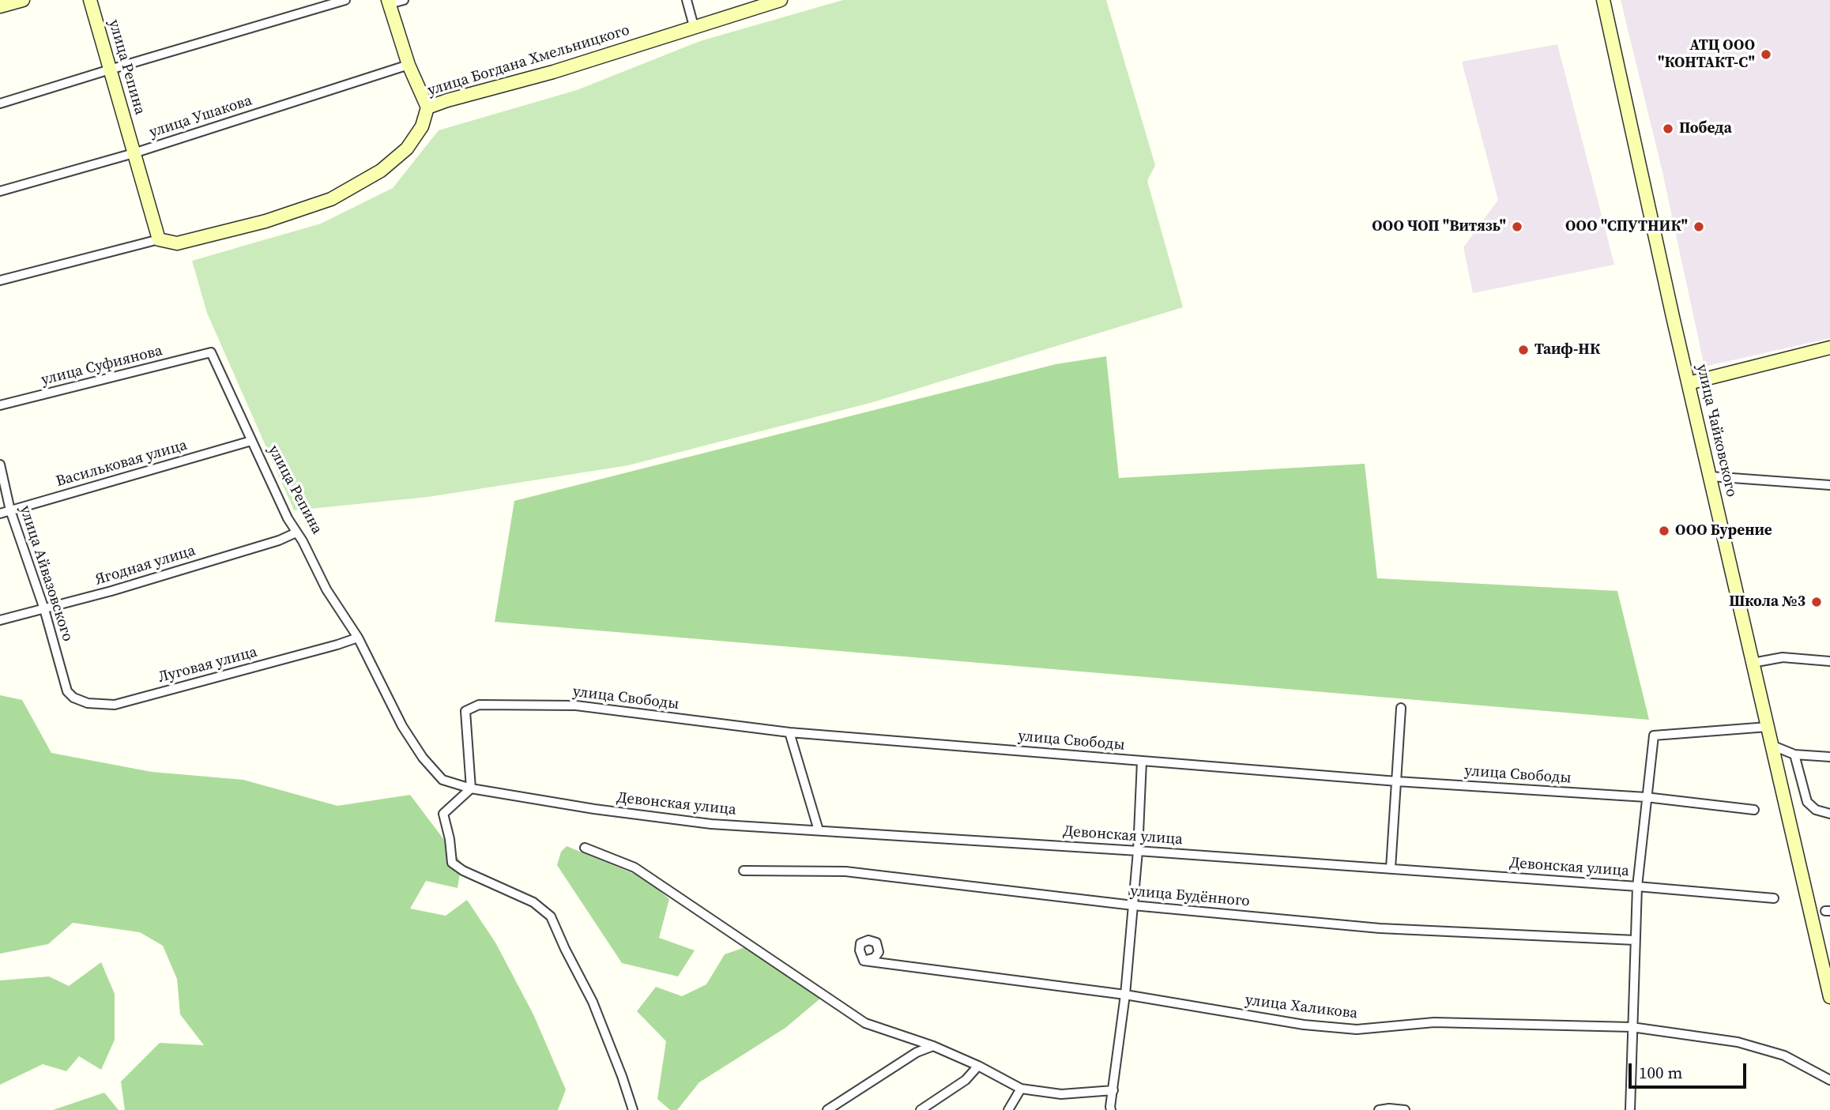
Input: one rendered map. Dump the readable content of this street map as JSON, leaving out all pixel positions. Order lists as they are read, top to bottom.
{
  "streets": {
    "main road": ["улица Богдана Хмельницкого", "улица Репина", "улица Чайковского"],
    "street": [
      "улица Ушакова",
      "улица Суфиянова",
      "Васильковая улица",
      "Ягодная улица",
      "улица Айвазовского",
      "Луговая улица",
      "улица Свободы",
      "Девонская улица",
      "улица Будённого",
      "улица Халикова"
    ]
  },
  "crossings": [
    ["улица Богдана Хмельницкого", "улица Репина"],
    ["улица Репина", "улица Ушакова"],
    ["улица Репина", "улица Суфиянова"],
    ["улица Репина", "Васильковая улица"],
    ["улица Репина", "Ягодная улица"],
    ["улица Репина", "Луговая улица"],
    ["улица Репина", "улица Свободы"],
    ["улица Репина", "Девонская улица"],
    ["Васильковая улица", "улица Айвазовского"],
    ["Ягодная улица", "улица Айвазовского"],
    ["улица Айвазовского", "Луговая улица"],
    ["улица Свободы", "Девонская улица"]
  ],
  "places": [
    "АТЦ ООО \"КОНТАКТ-С\"",
    "Победа",
    "ООО ЧОП \"Витязь\"",
    "ООО \"СПУТНИК\"",
    "Таиф-НК",
    "ООО Бурение",
    "Школа №3"
  ],
  "scale_bar": "100 m"
}
